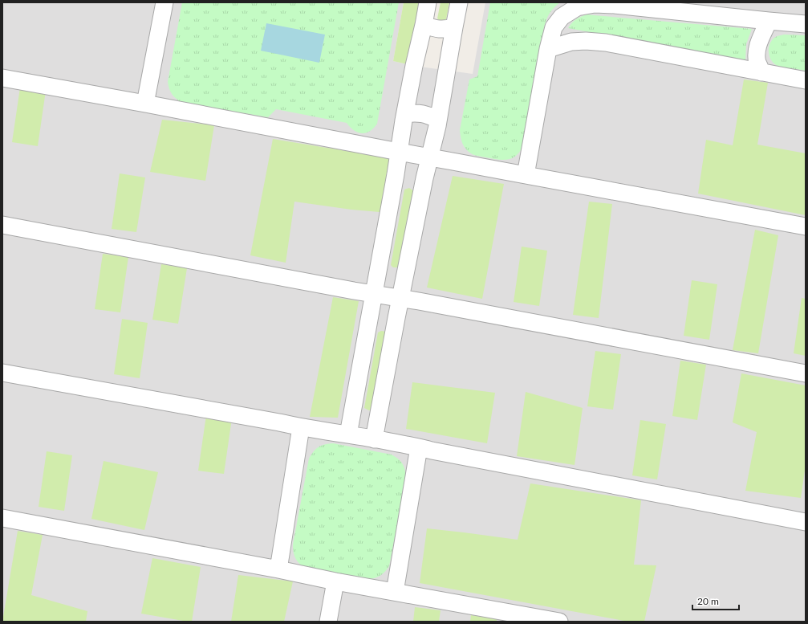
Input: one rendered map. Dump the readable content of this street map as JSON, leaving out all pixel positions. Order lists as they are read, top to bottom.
{
  "scale_bar": "20 m"
}
